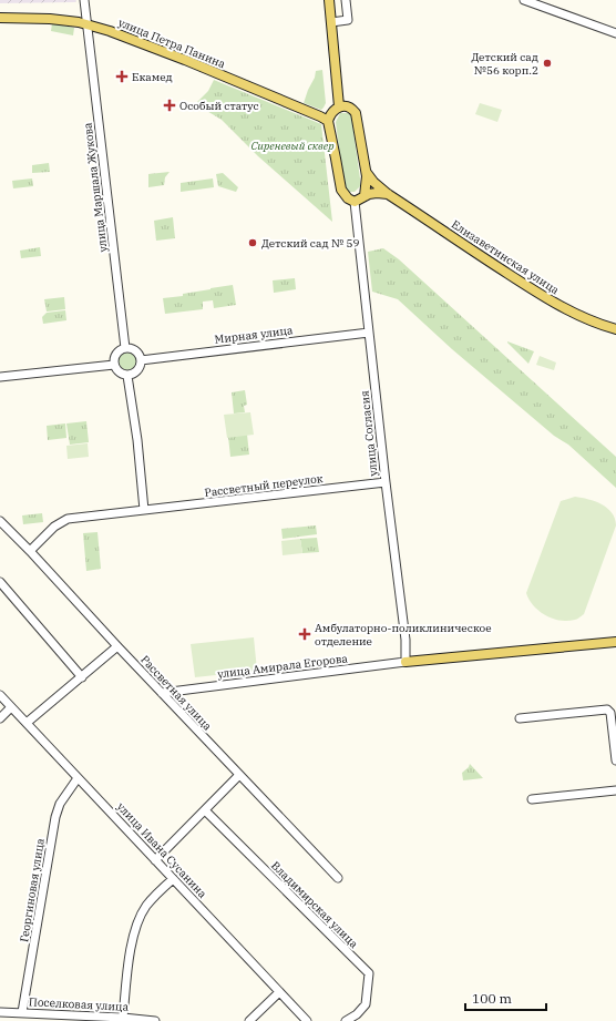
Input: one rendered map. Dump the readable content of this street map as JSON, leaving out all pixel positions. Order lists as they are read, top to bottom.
{
  "streets": {
    "main road": ["улица Петра Панина", "Елизаветинская улица"],
    "street": [
      "улица Маршала Жукова",
      "Мирная улица",
      "улица Согласия",
      "Рассветный переулок",
      "улица Амирала Егорова",
      "Рассветная улица",
      "улица Ивана Сусанина",
      "Георгиновая улица",
      "Владимирская улица",
      "Поселковая улица"
    ]
  },
  "crossings": [
    ["улица Петра Панина", "улица Маршала Жукова"],
    ["улица Маршала Жукова", "Мирная улица"],
    ["Мирная улица", "улица Согласия"],
    ["улица Согласия", "Рассветный переулок"],
    ["улица Согласия", "улица Амирала Егорова"],
    ["Рассветный переулок", "Рассветная улица"],
    ["улица Амирала Егорова", "Рассветная улица"],
    ["улица Ивана Сусанина", "Георгиновая улица"],
    ["Георгиновая улица", "Поселковая улица"]
  ],
  "parks": ["Сиреневый сквер"],
  "places": {
    "other": ["Детский сад №56 корп.2", "Детский сад № 59"],
    "health": ["Екамед", "Особый статус", "Амбулаторно-поликлиническое отделение"]
  },
  "scale_bar": "100 m"
}
